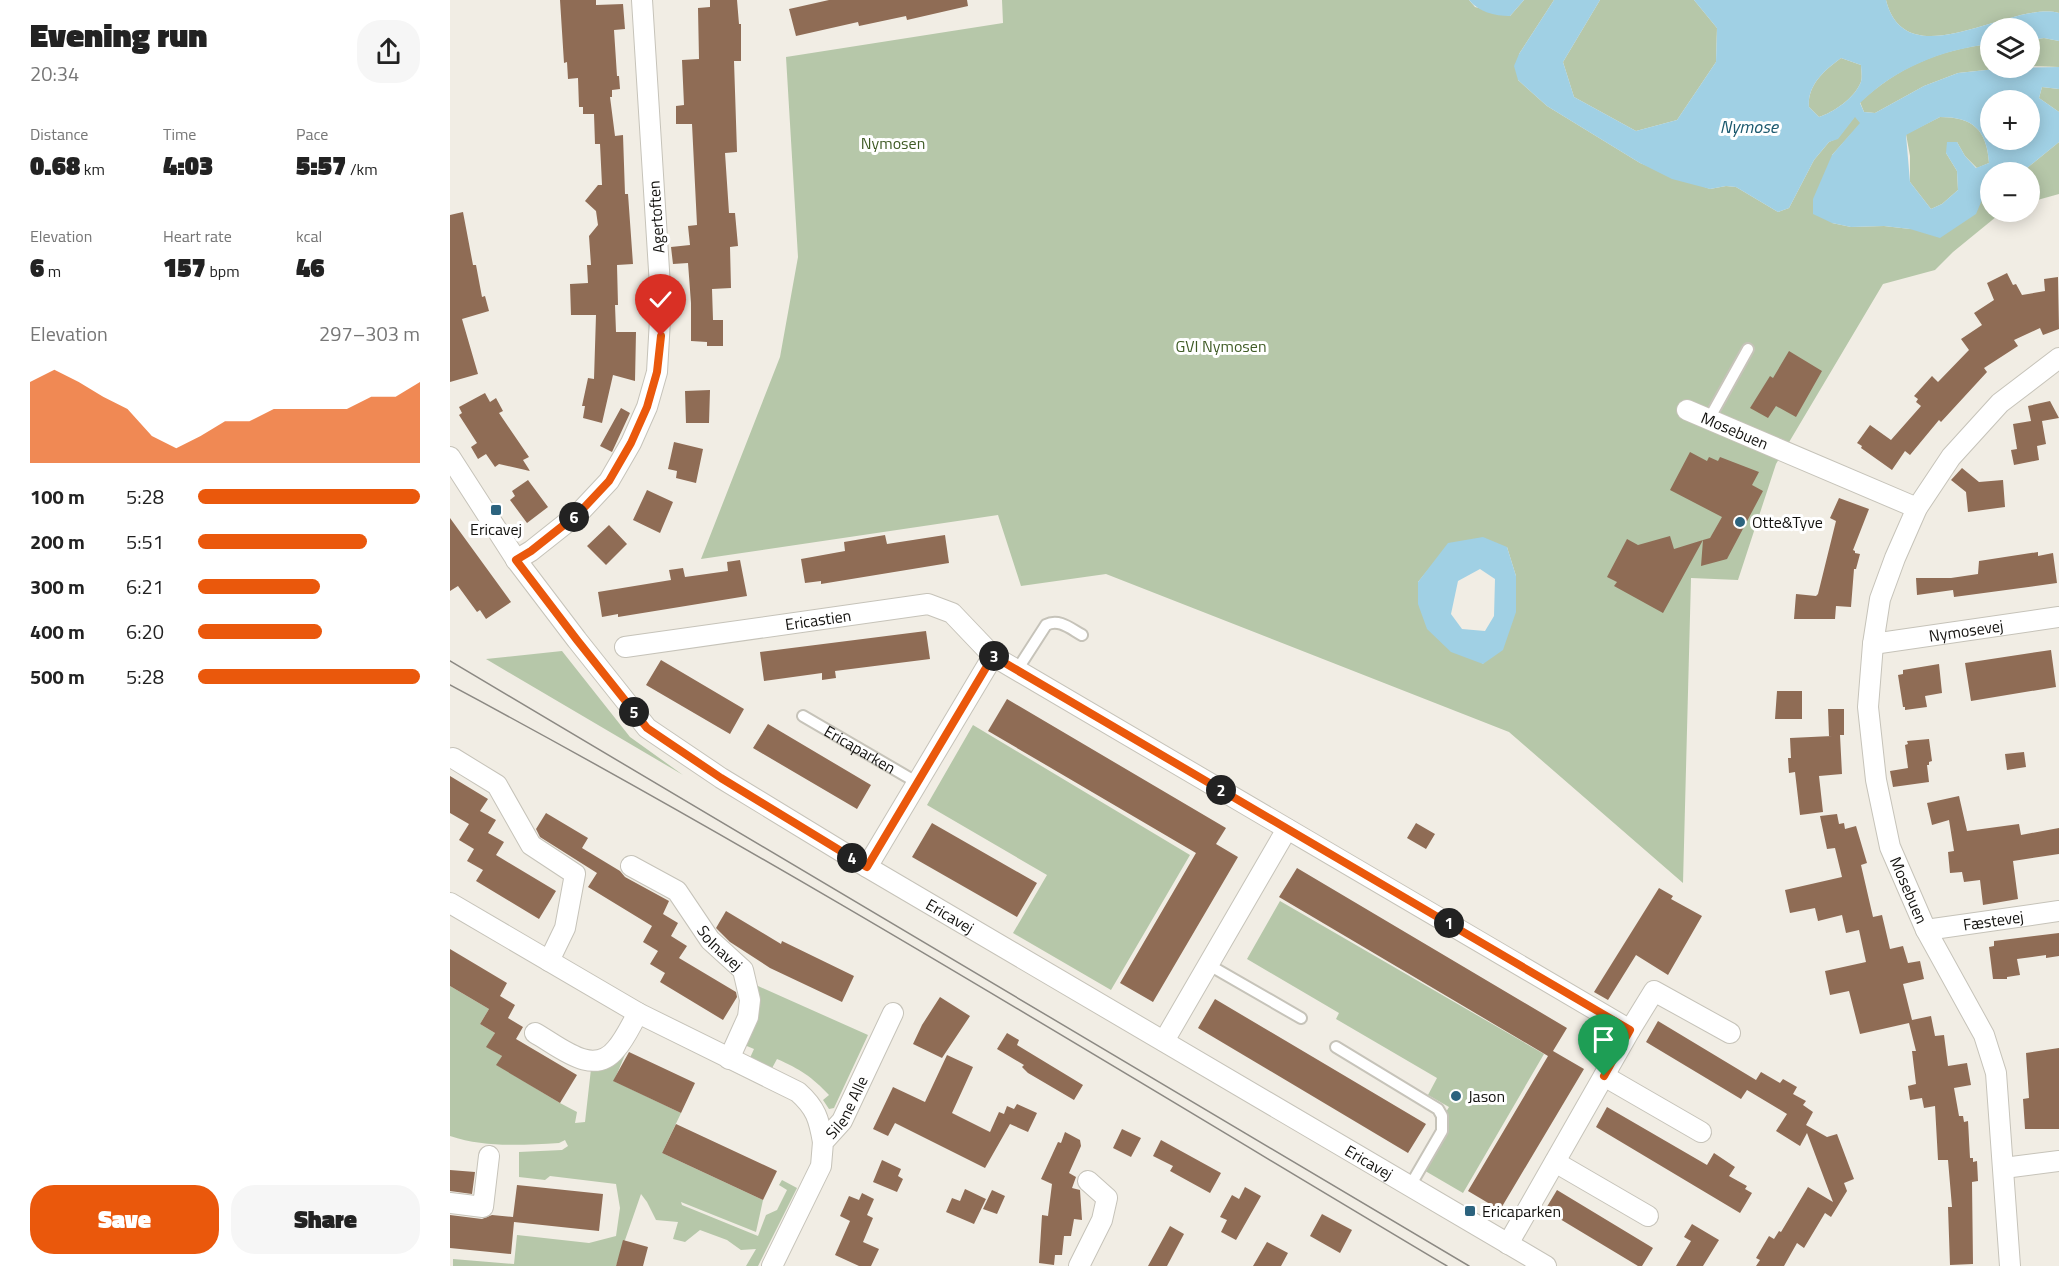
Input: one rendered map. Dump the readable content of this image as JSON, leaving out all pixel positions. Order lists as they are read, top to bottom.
{
  "streets": {
    "street": [
      "Agertoften",
      "Mosebuen",
      "Ericastien",
      "Nymosevej",
      "Ericavej",
      "Fæstevej",
      "Solnavej",
      "Silene Alle"
    ],
    "lane": ["Ericaparken"]
  },
  "crossings": [
    ["Agertoften", "Ericavej"],
    ["Mosebuen", "Nymosevej"],
    ["Mosebuen", "Fæstevej"]
  ],
  "water": ["Nymose"],
  "parks": ["Nymosen", "GVI Nymosen"],
  "places": {
    "transit": ["Ericavej", "Ericaparken"],
    "other": ["Otte&Tyve", "Jason"]
  },
  "page": {
    "heading": ["Evening run", "20:34"],
    "map_buttons": ["+", "−"],
    "stats": [
      ["Distance", "0.68 km"],
      ["Time", "4:03"],
      ["Pace", "5:57 /km"],
      ["Elevation", "6 m"],
      ["Heart rate", "157 bpm"],
      ["kcal", "46"]
    ],
    "chart": ["Elevation", "297–303 m"],
    "list": [
      {
        "name": "100 m",
        "note": "5:28"
      },
      {
        "name": "200 m",
        "note": "5:51"
      },
      {
        "name": "300 m",
        "note": "6:21"
      },
      {
        "name": "400 m",
        "note": "6:20"
      },
      {
        "name": "500 m",
        "note": "5:28"
      }
    ],
    "pins": [
      "6",
      "3",
      "5",
      "2",
      "4",
      "1"
    ],
    "buttons": ["Save", "Share"]
  }
}
